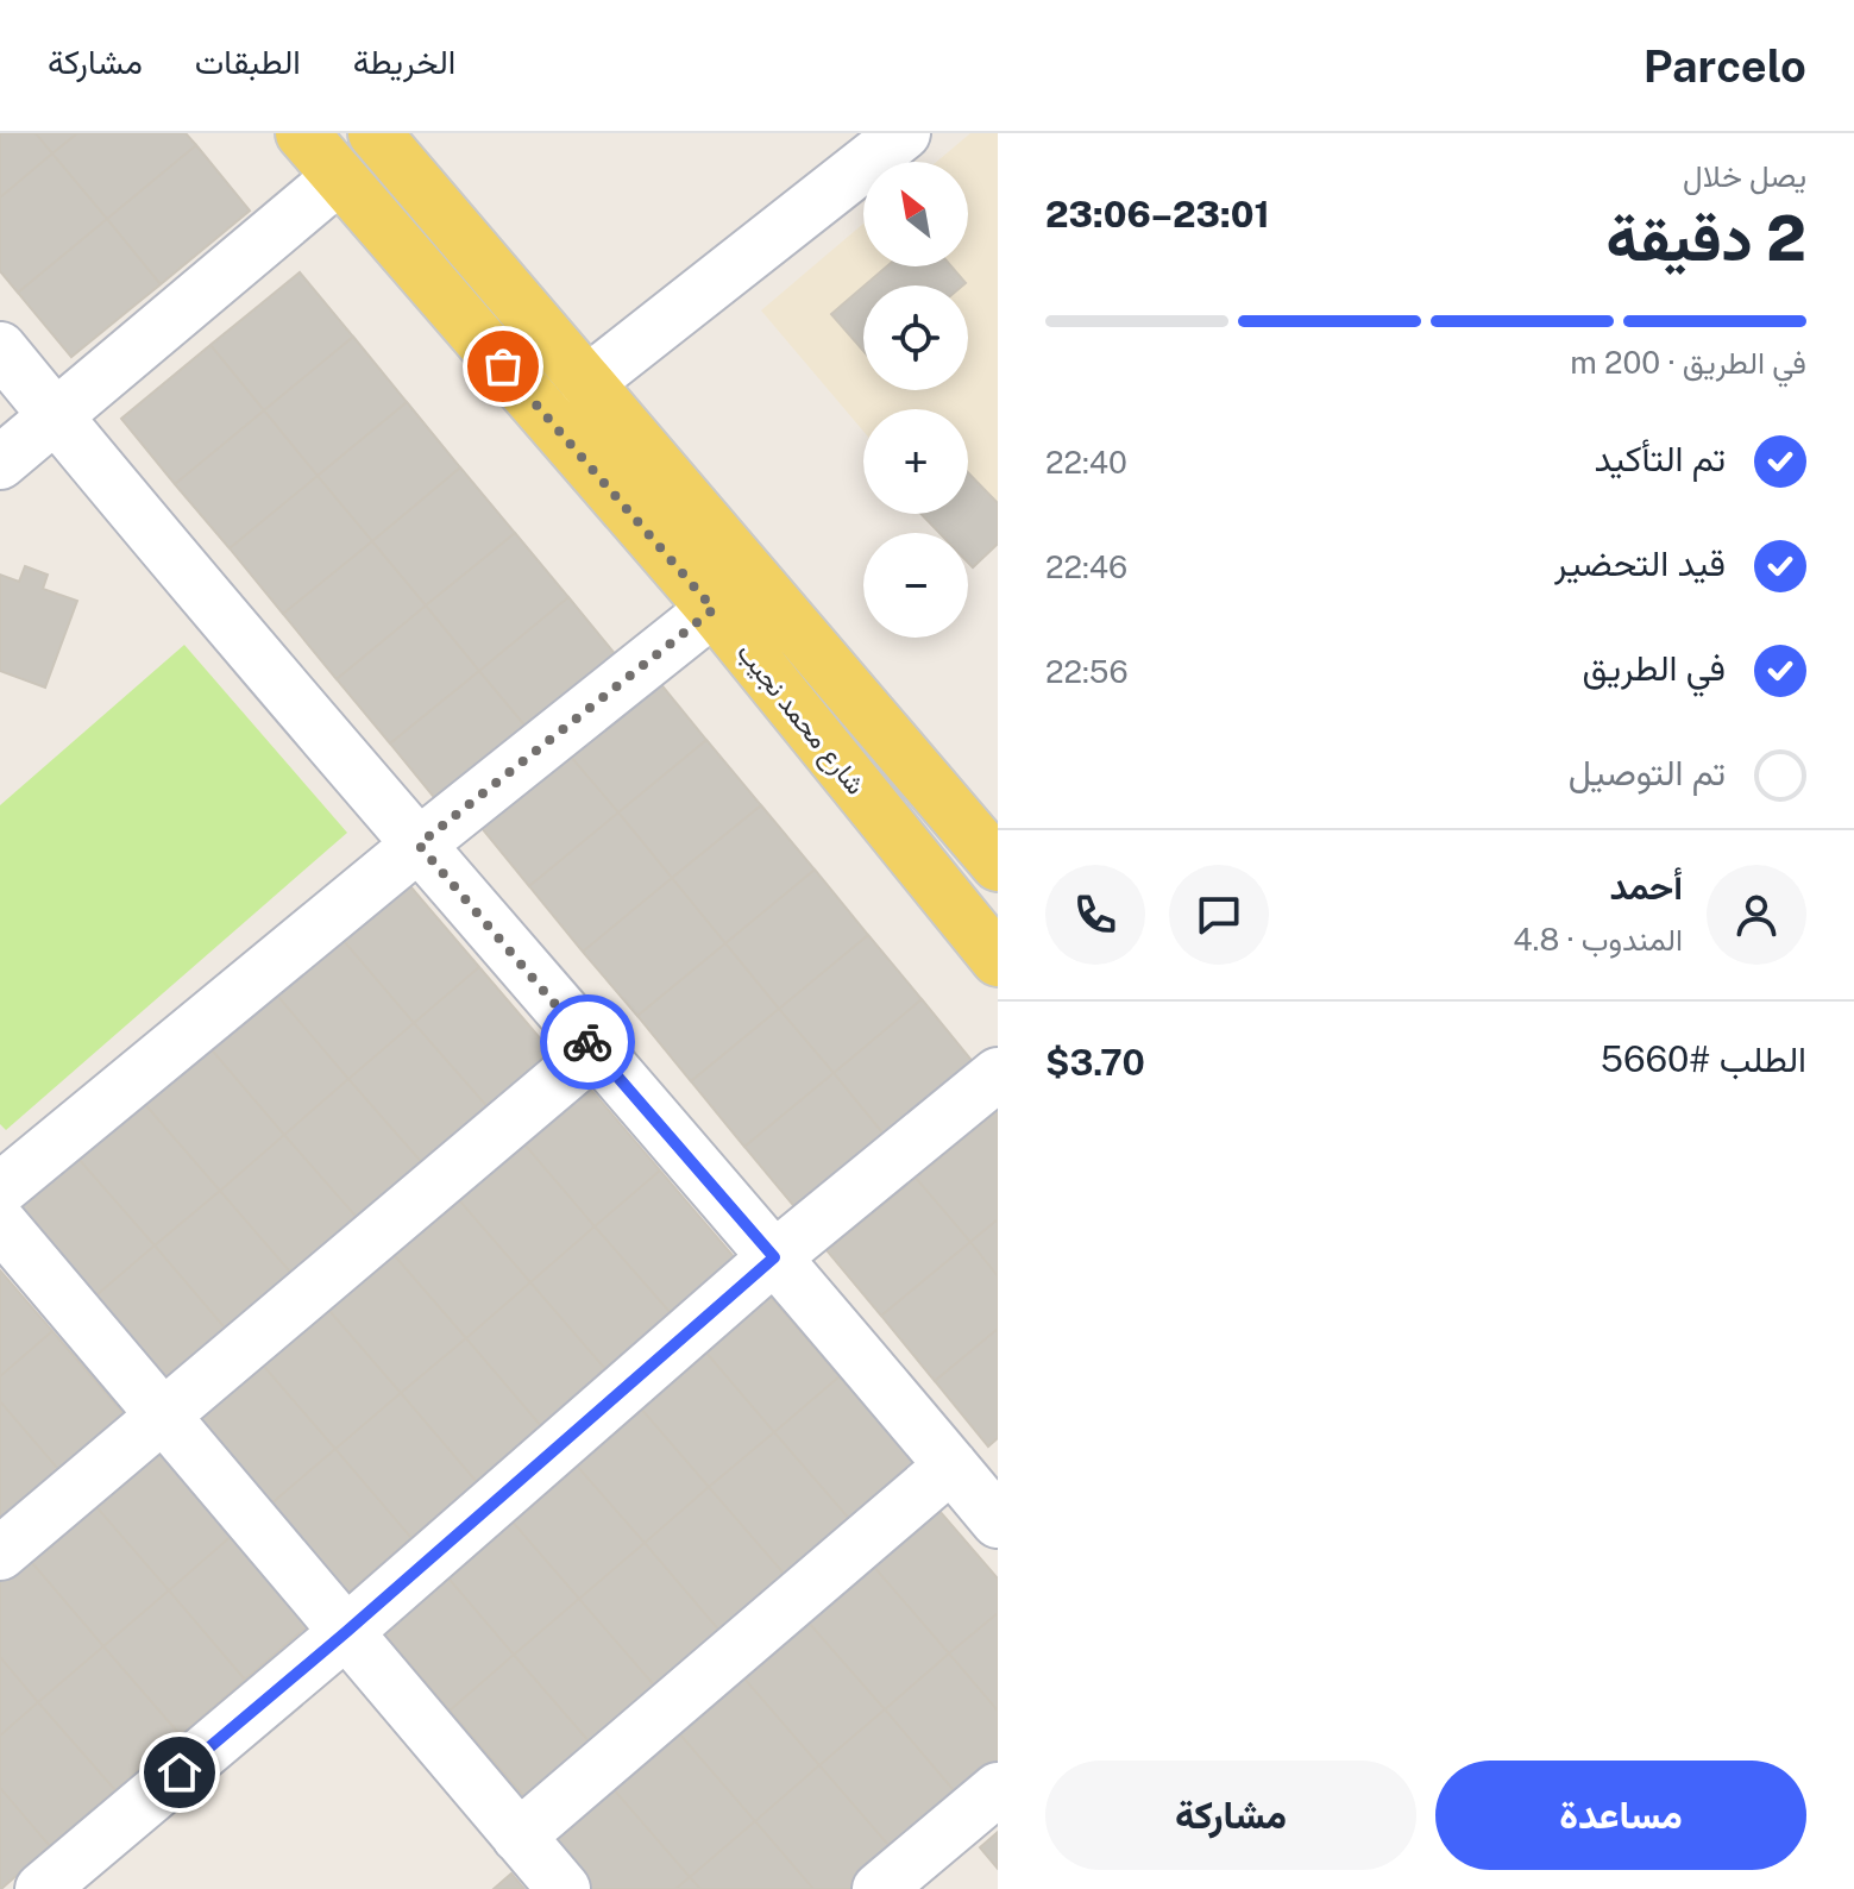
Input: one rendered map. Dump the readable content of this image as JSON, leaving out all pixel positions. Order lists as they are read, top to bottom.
{
  "streets": {
    "main road": ["شارع محمد نجيب"]
  },
  "north": "top left",
  "page": {
    "header": "Parcelo",
    "nav": ["الخريطة", "الطبقات", "مشاركة"],
    "heading": ["2 دقيقة", "يصل خلال", "23:01–23:06"],
    "panel": [
      "أحمد",
      "المندوب · 4.8",
      "الطلب #5660",
      "$3.70"
    ],
    "map_buttons": ["+", "−"],
    "bar": "في الطريق · 200 m",
    "list": [
      ["تم التأكيد", "22:40"],
      ["قيد التحضير", "22:46"],
      ["في الطريق", "22:56"],
      "تم التوصيل"
    ],
    "buttons": ["مساعدة", "مشاركة"]
  }
}
